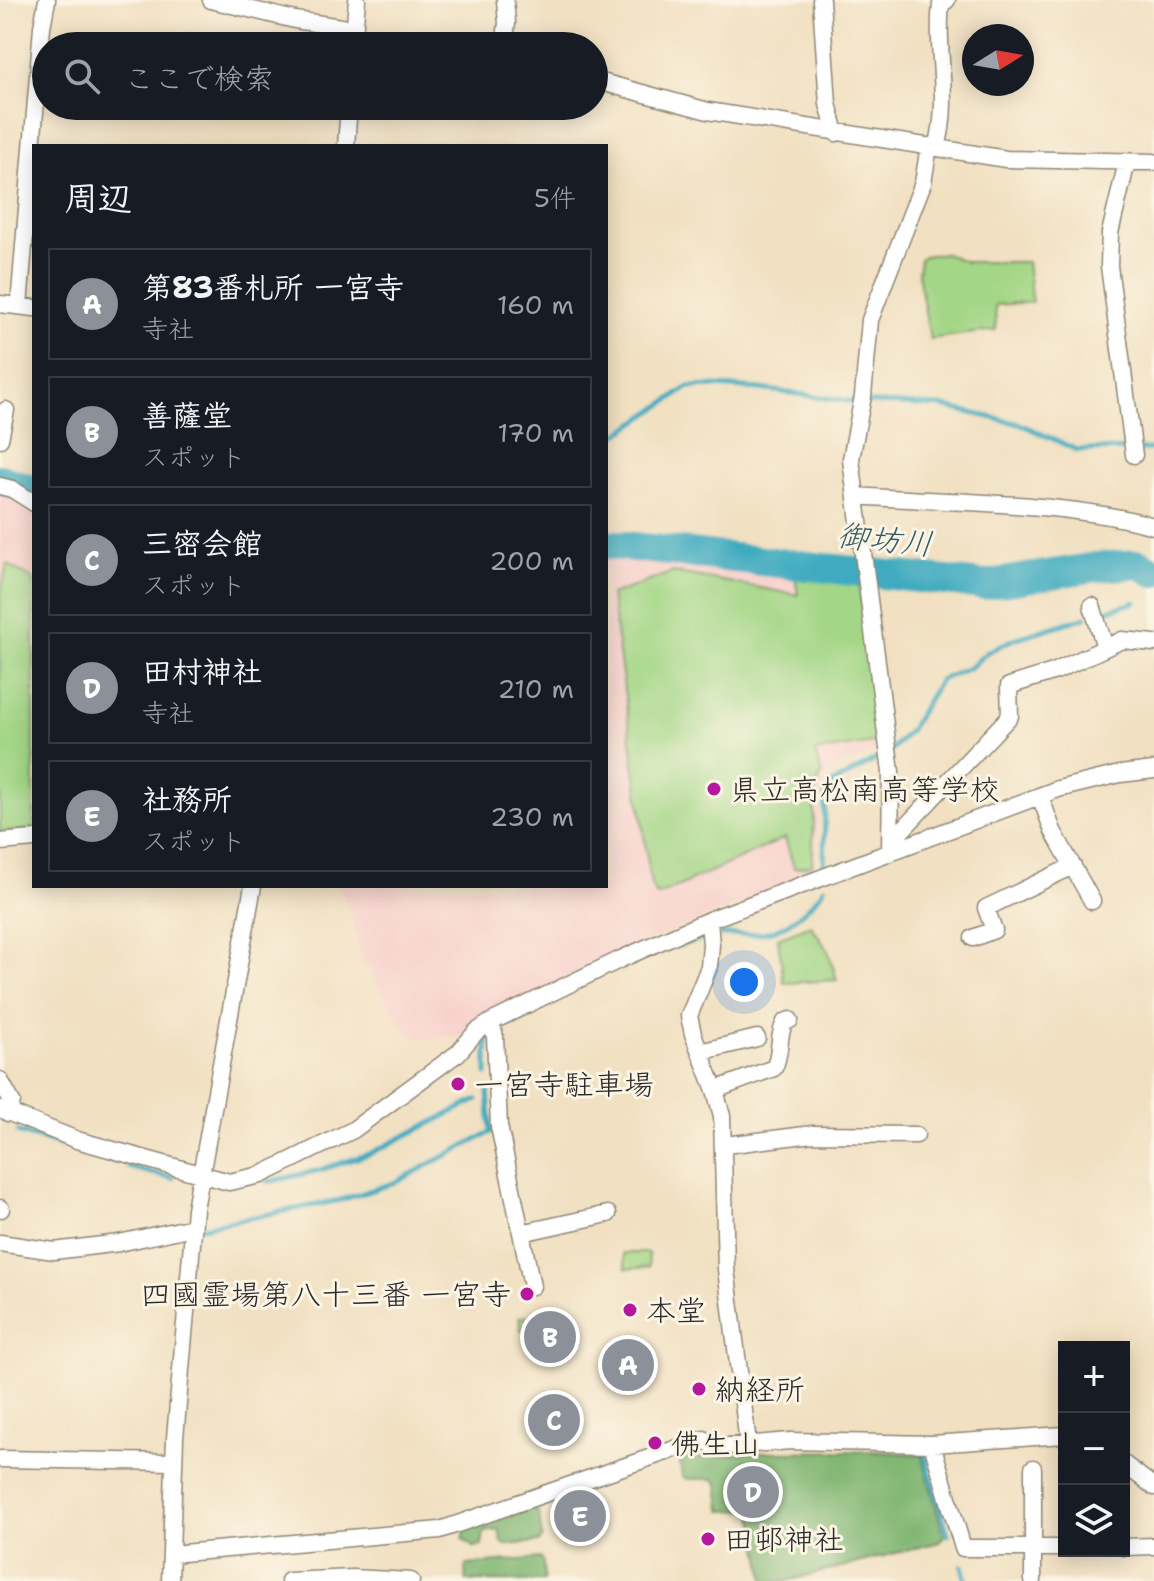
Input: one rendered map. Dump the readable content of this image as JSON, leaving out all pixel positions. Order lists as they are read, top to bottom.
{
  "water": ["御坊川"],
  "places": [
    "県立高松南高等学校",
    "一宮寺駐車場",
    "四國霊場第八十三番 一宮寺",
    "本堂",
    "納経所",
    "佛生山",
    "田邨神社"
  ],
  "north": "right",
  "page": {
    "search": "ここで検索",
    "heading": ["周辺", "5件"],
    "list": [
      {
        "mark": "A",
        "name": "第83番札所 一宮寺",
        "note": "寺社",
        "value": "160 m"
      },
      {
        "mark": "B",
        "name": "善薩堂",
        "note": "スポット",
        "value": "170 m"
      },
      {
        "mark": "C",
        "name": "三密会館",
        "note": "スポット",
        "value": "200 m"
      },
      {
        "mark": "D",
        "name": "田村神社",
        "note": "寺社",
        "value": "210 m"
      },
      {
        "mark": "E",
        "name": "社務所",
        "note": "スポット",
        "value": "230 m"
      }
    ],
    "pins": [
      "B",
      "A",
      "C",
      "D",
      "E"
    ],
    "map_buttons": ["+", "−"]
  }
}
